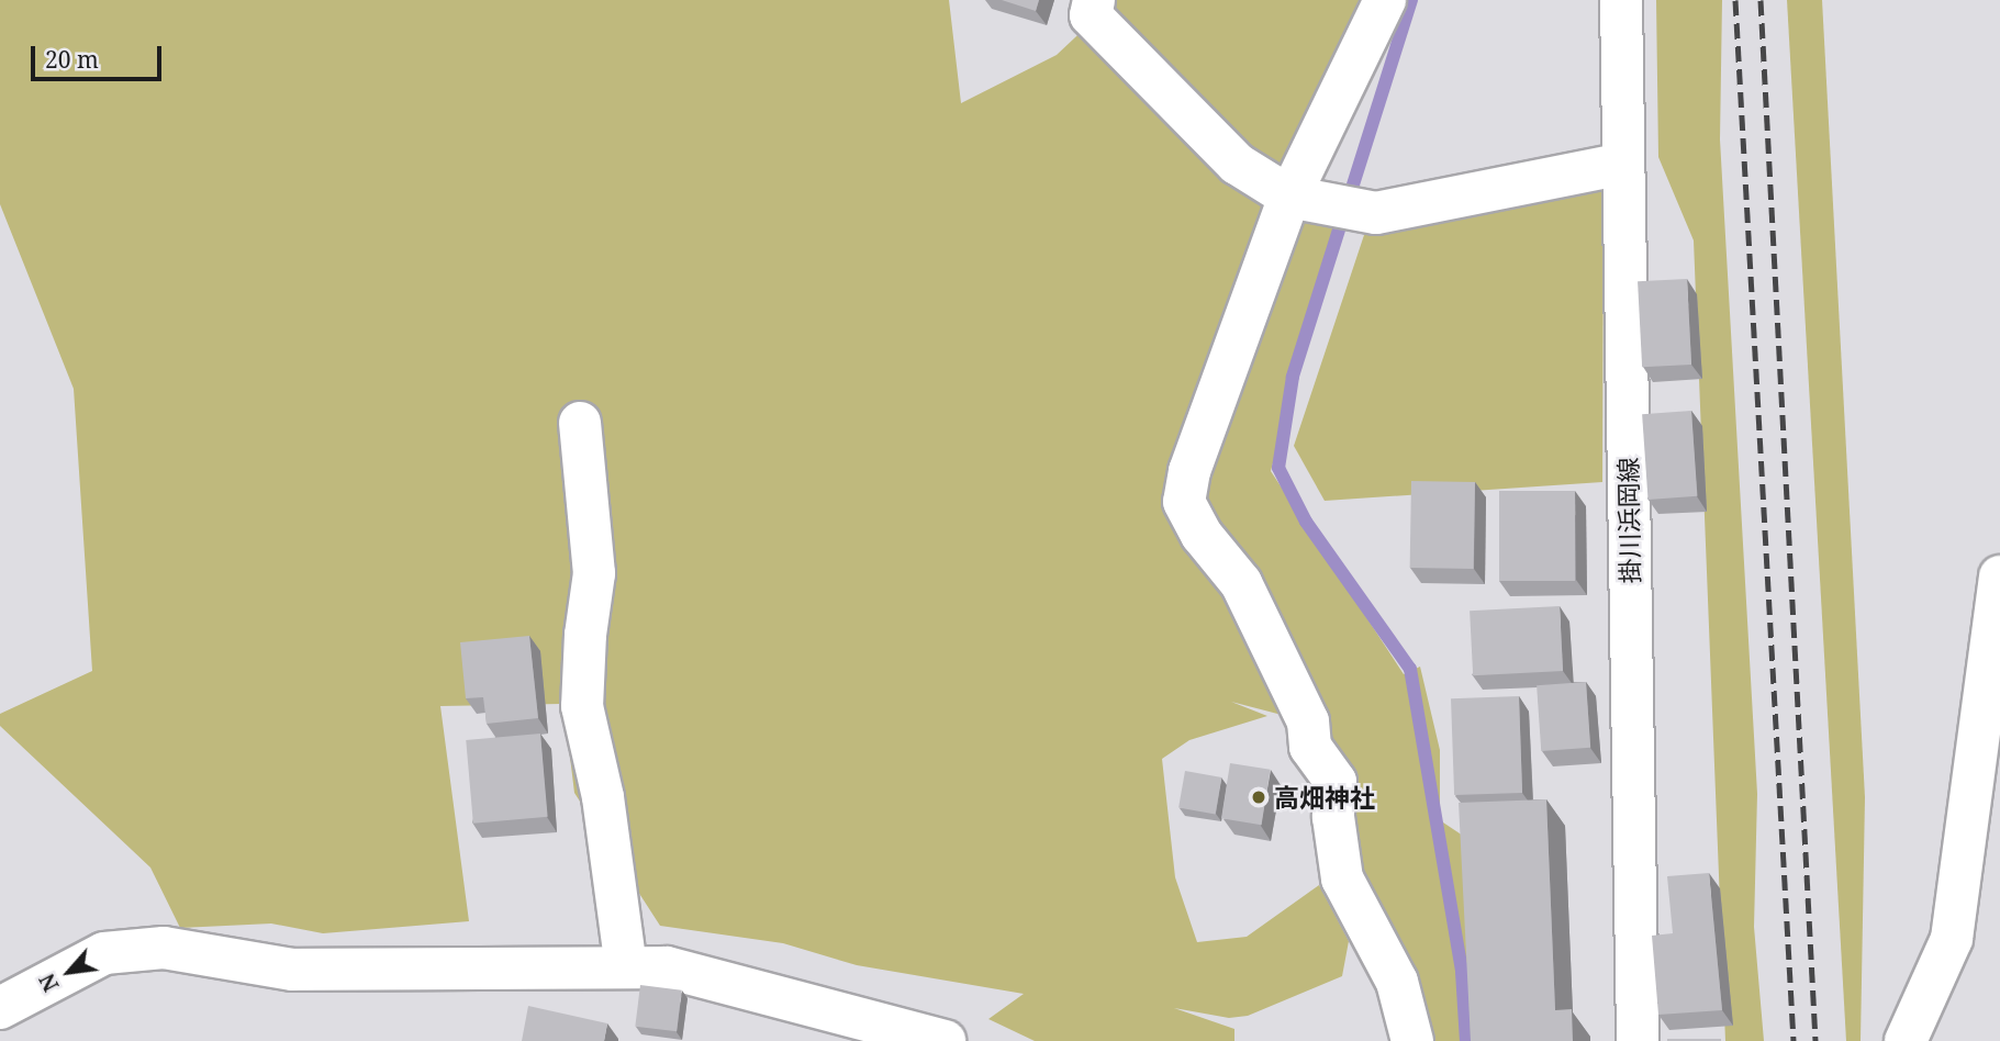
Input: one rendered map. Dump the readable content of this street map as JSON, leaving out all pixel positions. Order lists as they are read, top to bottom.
{
  "streets": {
    "street": ["掛川浜岡線"]
  },
  "places": ["高畑神社"],
  "scale_bar": "20 m",
  "north": "bottom left"
}
